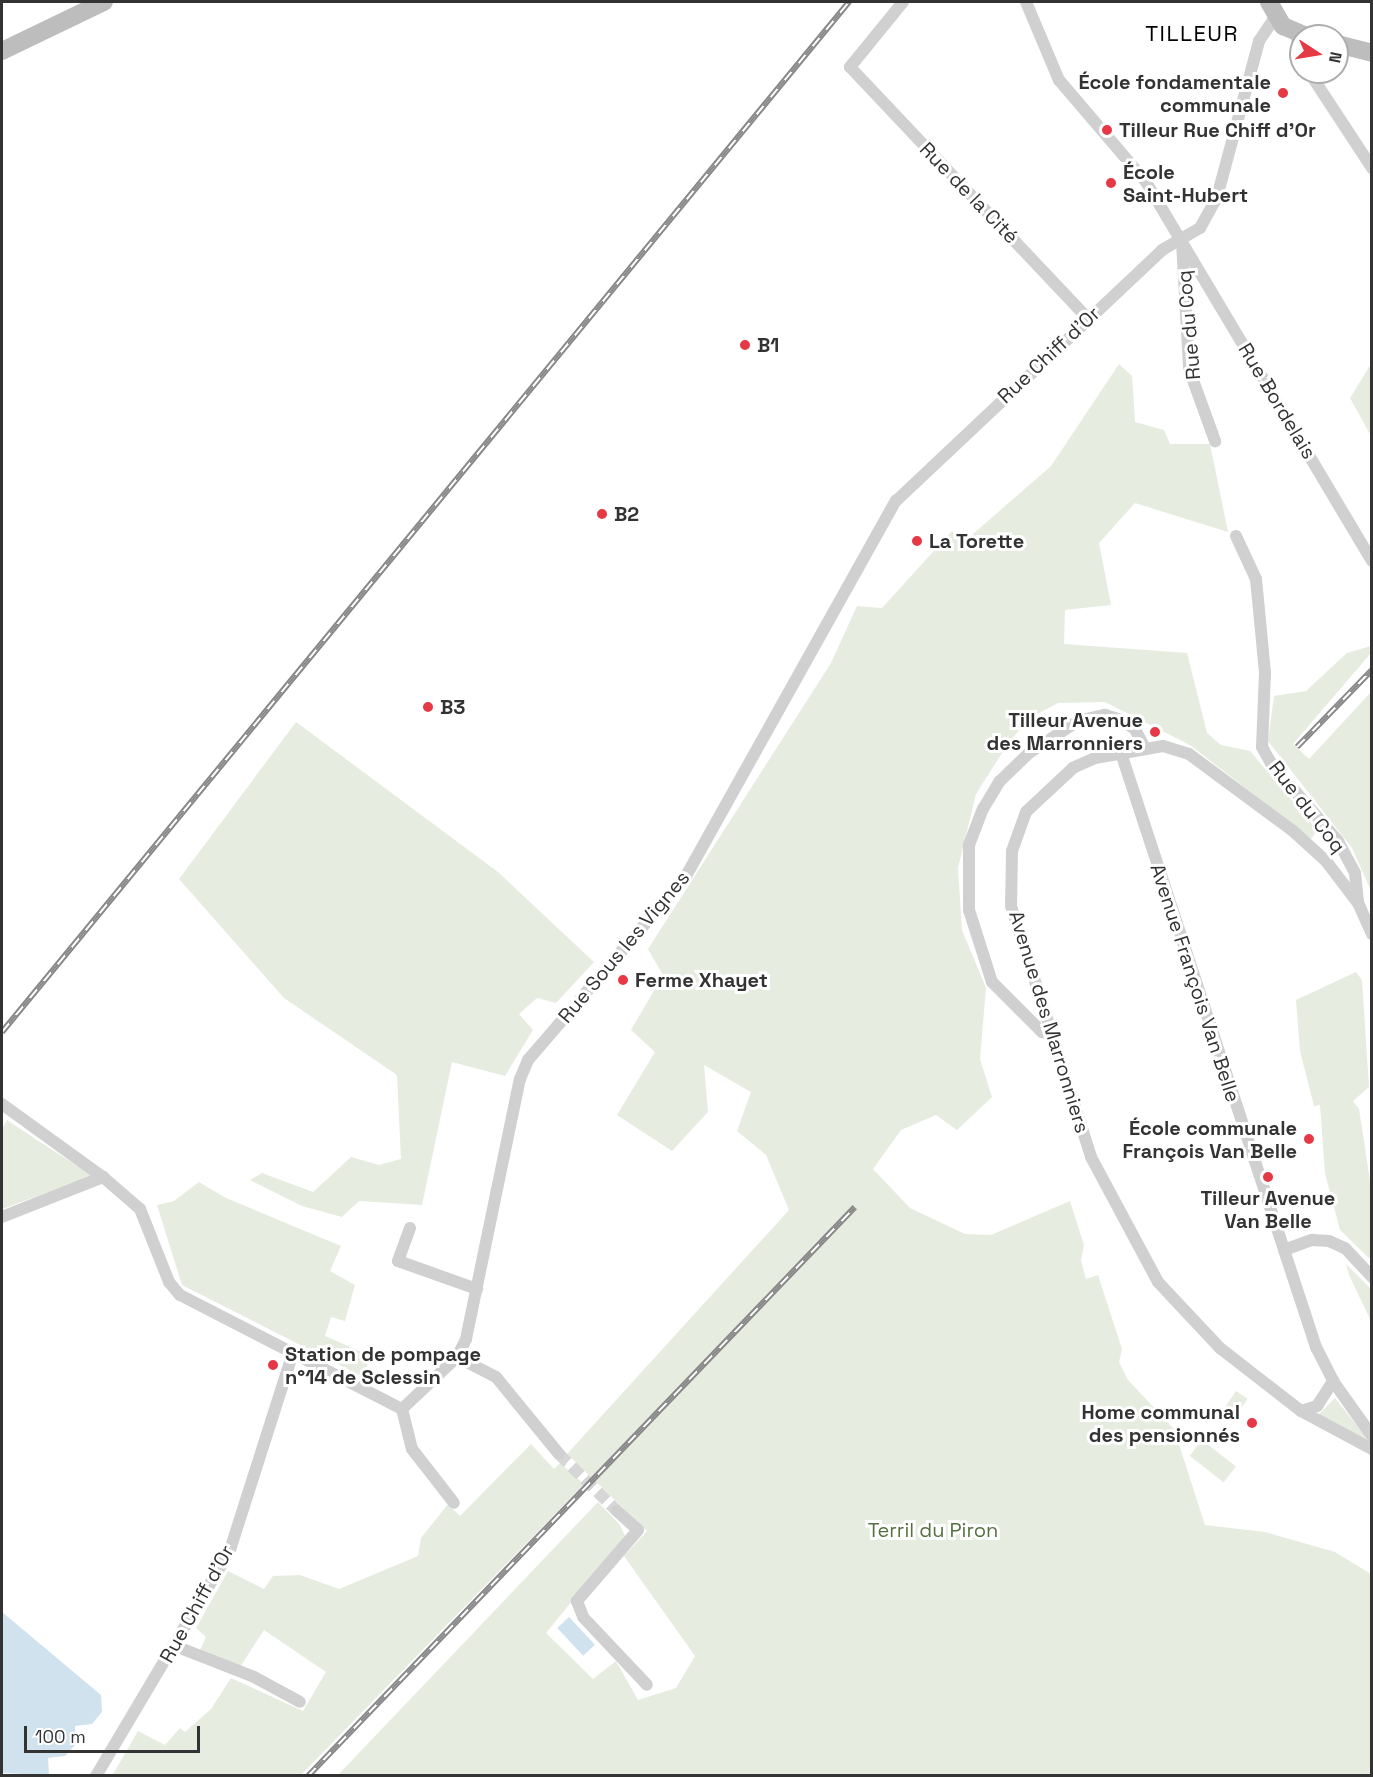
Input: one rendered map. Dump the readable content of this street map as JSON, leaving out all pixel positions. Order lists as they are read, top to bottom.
{
  "streets": {
    "street": [
      "Rue de la Cité",
      "Rue du Coq",
      "Rue Chiff d'Or",
      "Rue Bordelais",
      "Rue Sous les Vignes",
      "Avenue François Van Belle",
      "Avenue des Marronniers"
    ]
  },
  "crossings": [
    ["Rue de la Cité", "Rue Chiff d'Or"],
    ["Rue du Coq", "Rue Chiff d'Or"],
    ["Rue du Coq", "Rue Bordelais"],
    ["Rue du Coq", "Avenue des Marronniers"],
    ["Rue Chiff d'Or", "Rue Bordelais"],
    ["Rue Chiff d'Or", "Rue Sous les Vignes"],
    ["Avenue François Van Belle", "Avenue des Marronniers"]
  ],
  "districts": ["TILLEUR"],
  "parks": ["Terril du Piron"],
  "places": [
    "École fondamentale communale",
    "Tilleur Rue Chiff d'Or",
    "École Saint-Hubert",
    "B1",
    "B2",
    "La Torette",
    "B3",
    "Tilleur Avenue des Marronniers",
    "Ferme Xhayet",
    "École communale François Van Belle",
    "Tilleur Avenue Van Belle",
    "Station de pompage n°14 de Sclessin",
    "Home communal des pensionnés"
  ],
  "scale_bar": "100 m",
  "north": "right"
}
